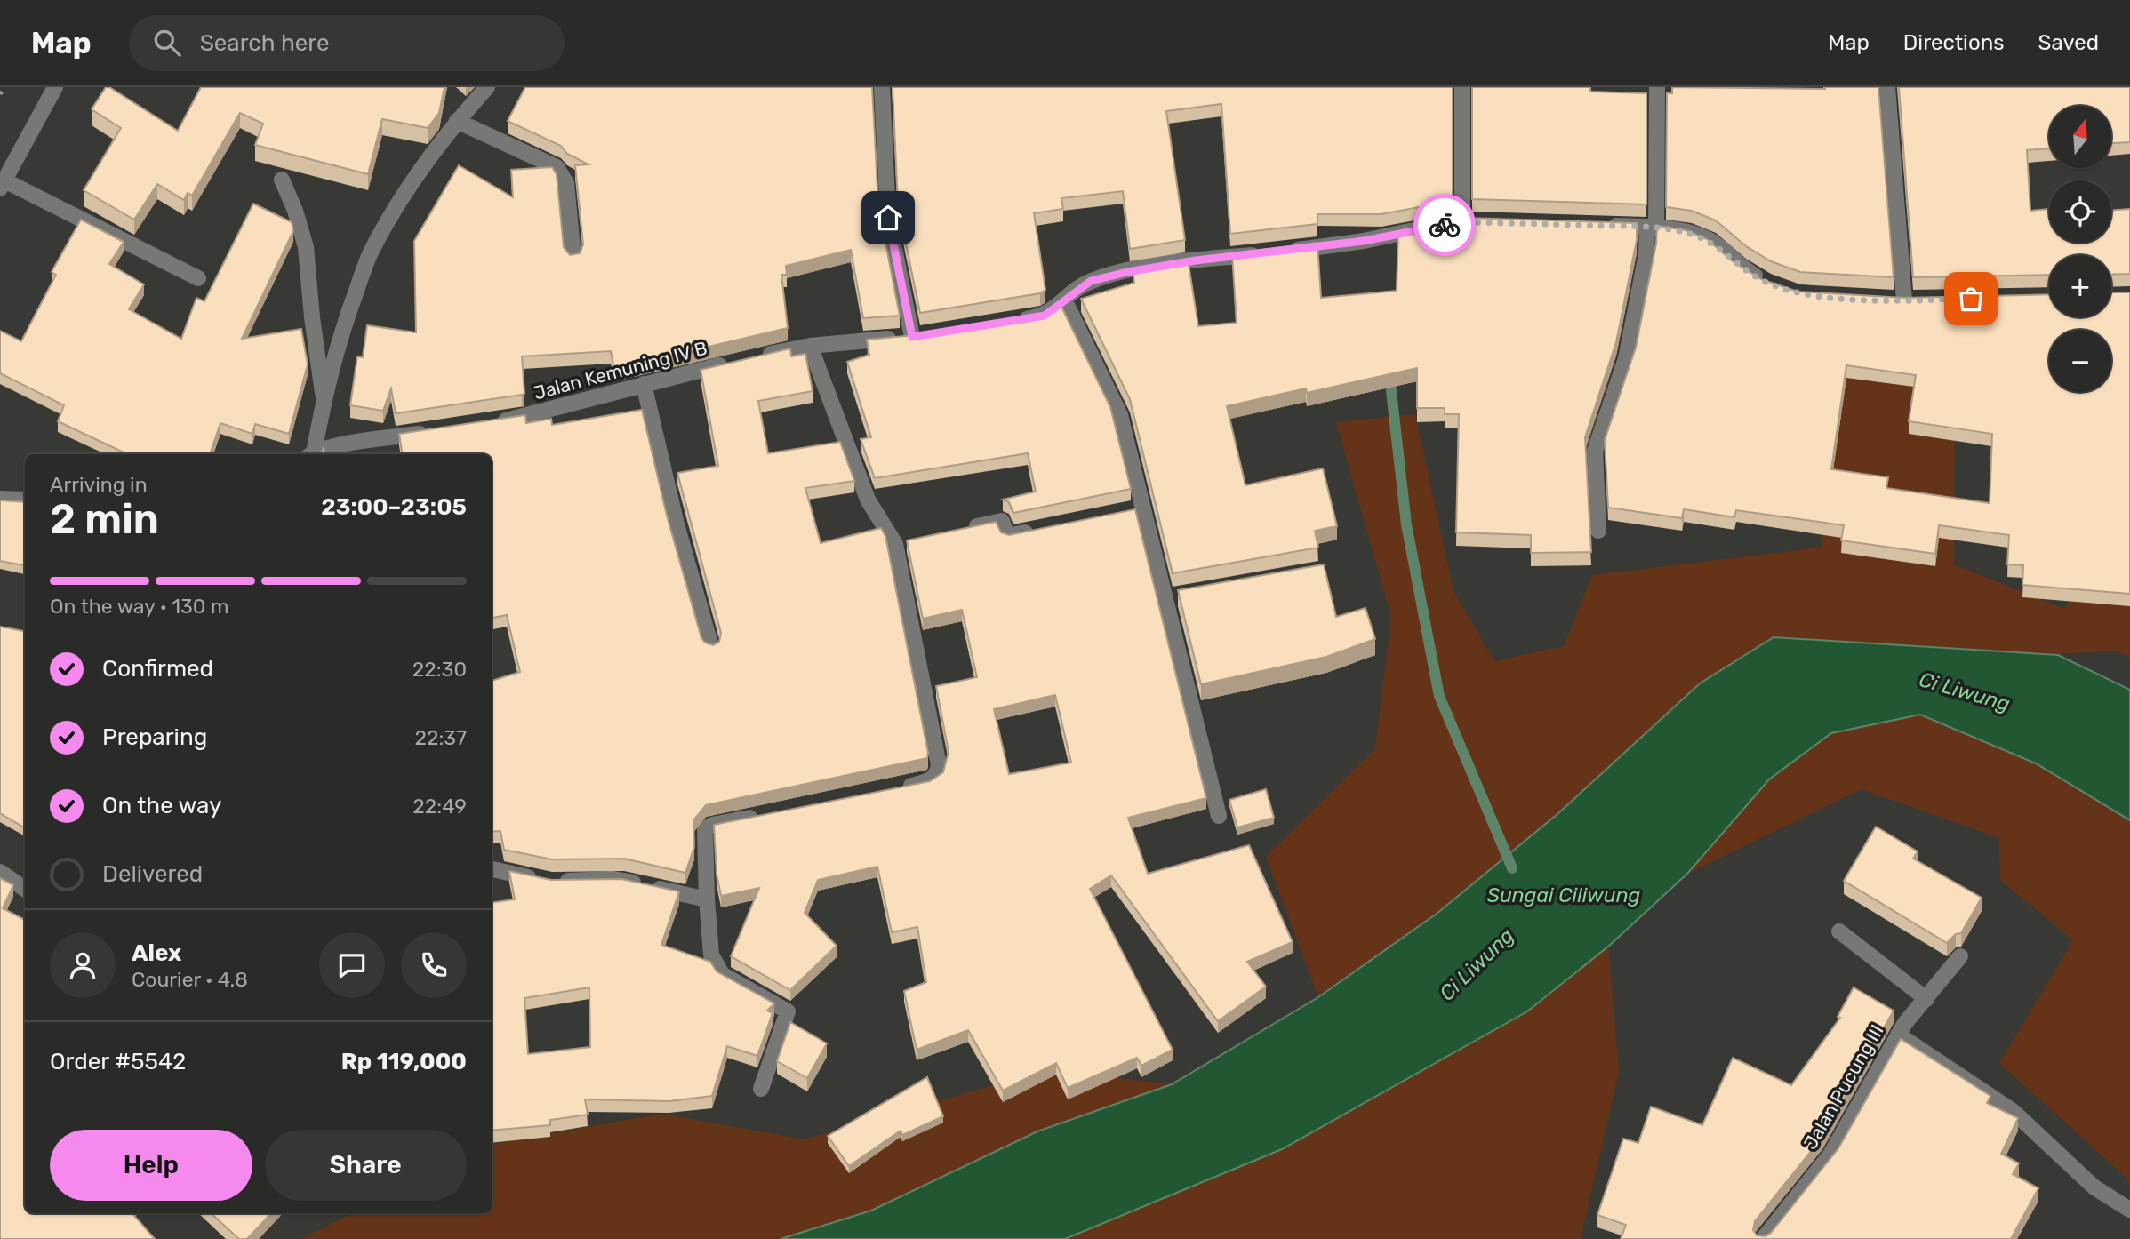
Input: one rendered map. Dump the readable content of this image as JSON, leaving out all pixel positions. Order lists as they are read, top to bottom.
{
  "streets": {
    "street": ["Jalan Kemuning IV B", "Jalan Pucung III"]
  },
  "water": ["Ci Liwung", "Sungai Ciliwung"],
  "north": "top",
  "page": {
    "header": "Map",
    "search": "Search here",
    "nav": ["Map", "Directions", "Saved"],
    "map_buttons": ["+", "−"],
    "heading": ["2 min", "Arriving in", "23:00–23:05"],
    "panel": [
      "Alex",
      "Courier · 4.8",
      "Order #5542",
      "Rp 119,000"
    ],
    "bar": "On the way · 130 m",
    "list": [
      ["Confirmed", "22:30"],
      ["Preparing", "22:37"],
      ["On the way", "22:49"],
      "Delivered"
    ],
    "buttons": ["Help", "Share"]
  }
}
